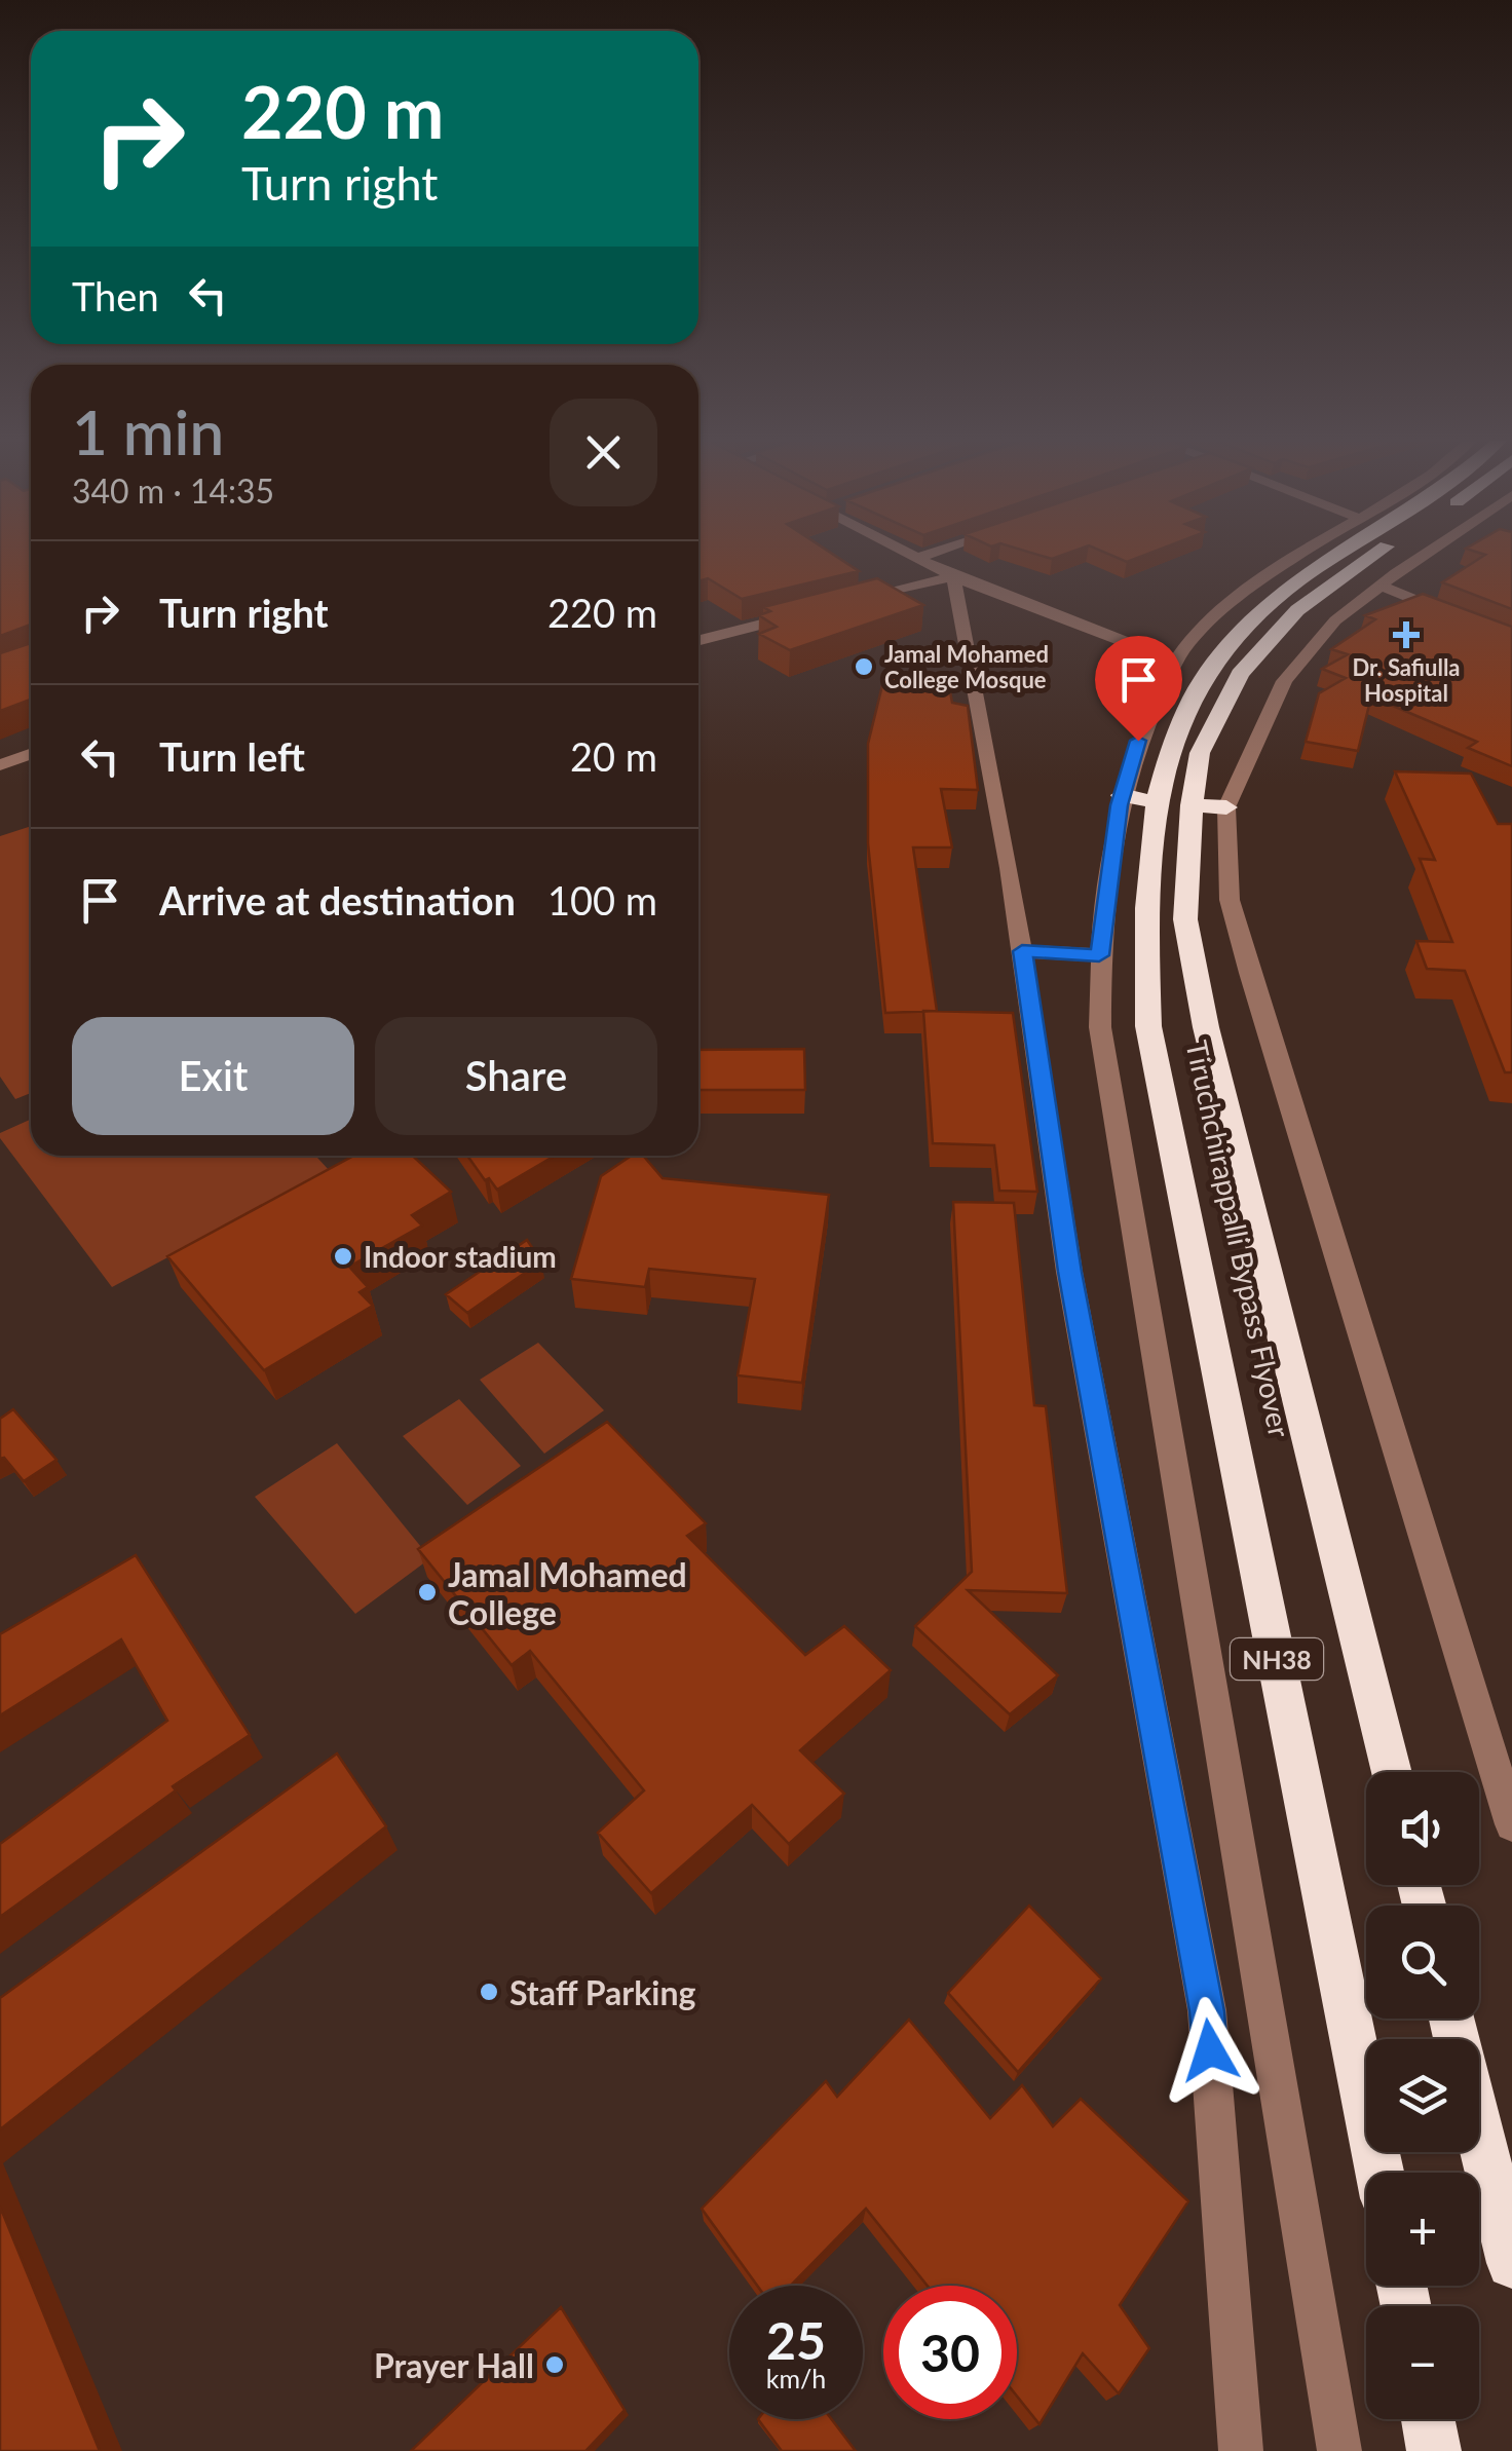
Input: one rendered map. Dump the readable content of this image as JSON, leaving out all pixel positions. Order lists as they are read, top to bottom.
{
  "streets": {
    "highway": ["Tiruchchirappalli Bypass Flyover", "NH38"]
  },
  "places": {
    "health": ["Dr. Safiulla Hospital"],
    "other": [
      "Jamal Mohamed College Mosque",
      "Indoor stadium",
      "Jamal Mohamed College",
      "Staff Parking",
      "Prayer Hall"
    ]
  },
  "page": {
    "turn": ["220 m", "Turn right"],
    "then": "Then",
    "heading": ["1 min", "340 m · 14:35"],
    "list": [
      {
        "name": "Turn right",
        "value": "220 m"
      },
      {
        "name": "Turn left",
        "value": "20 m"
      },
      {
        "name": "Arrive at destination",
        "value": "100 m"
      }
    ],
    "buttons": ["Exit", "Share"],
    "map_buttons": ["+", "−"],
    "speed": "25 km/h",
    "limit": "30"
  }
}
